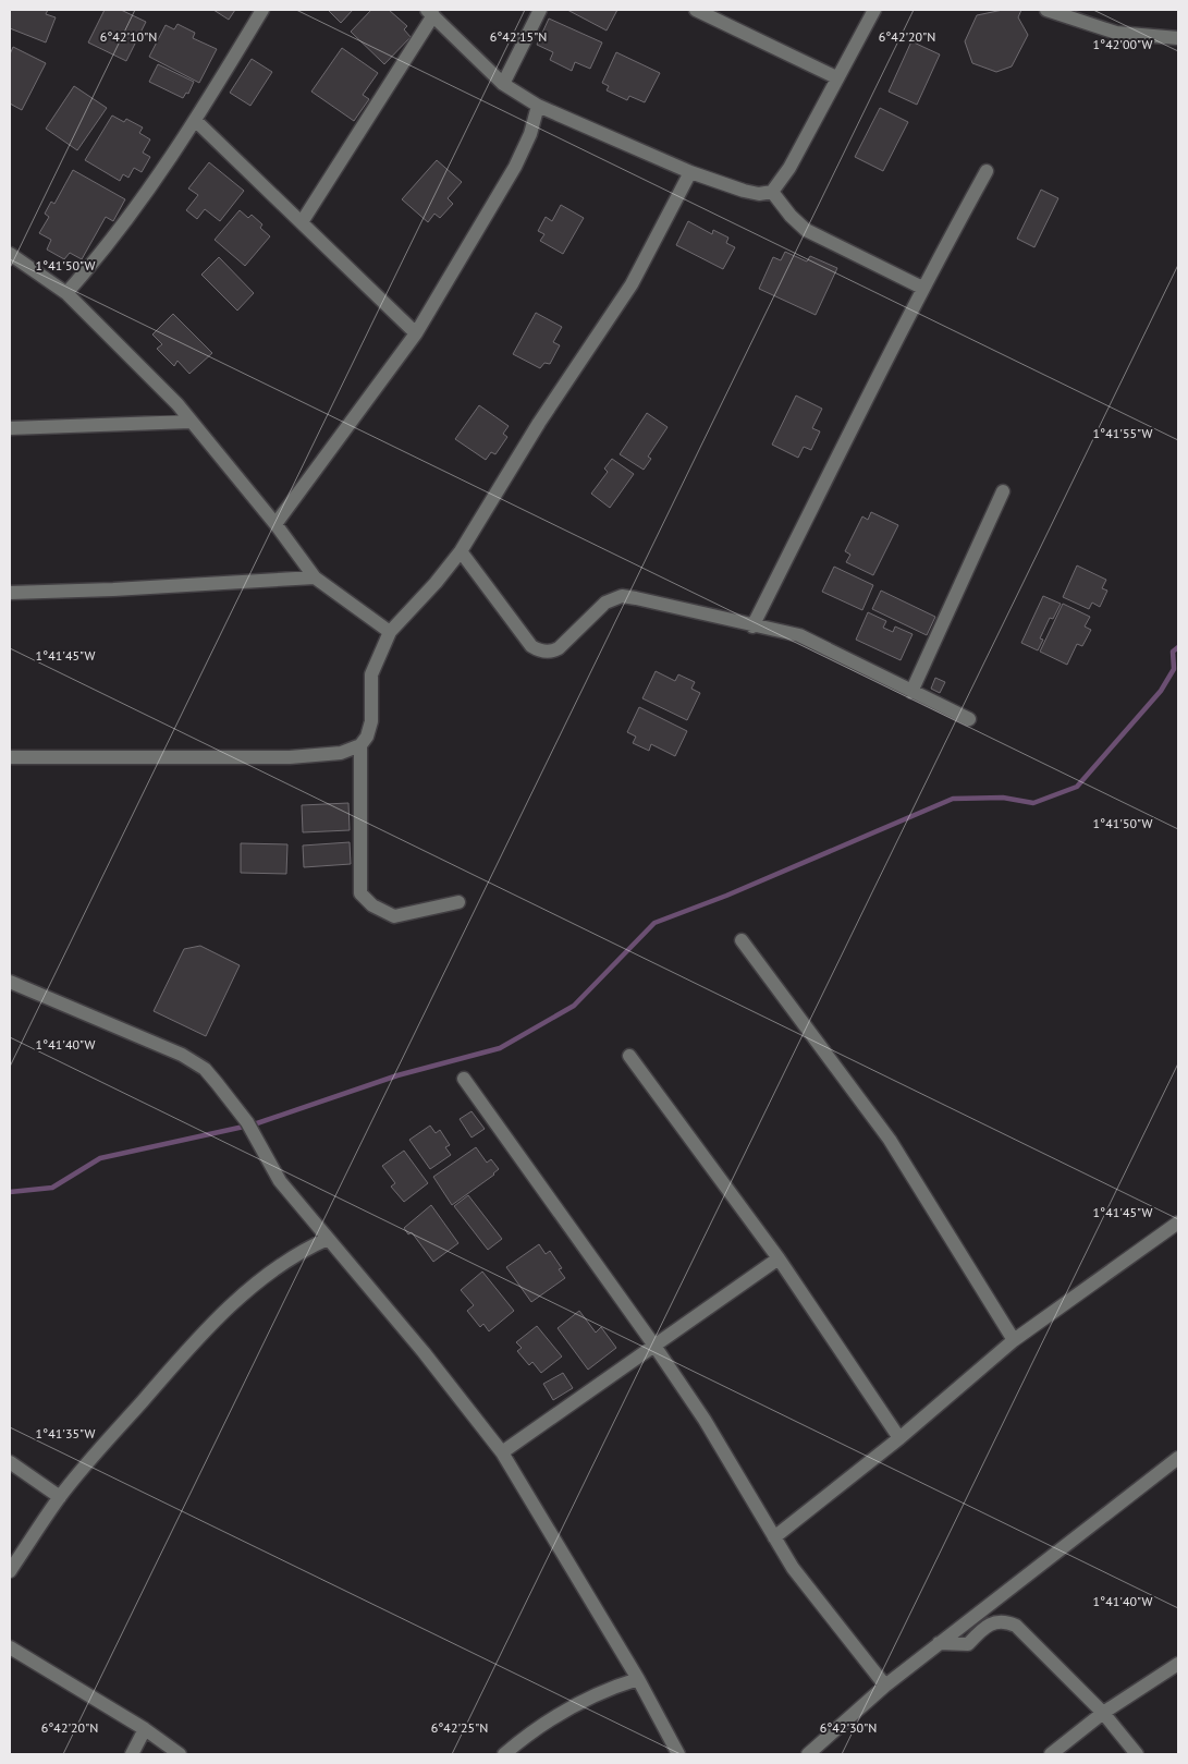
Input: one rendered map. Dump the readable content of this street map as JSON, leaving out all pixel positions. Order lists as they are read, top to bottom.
{
  "coordinates": [
    "6°42'10\"N",
    "6°42'15\"N",
    "6°42'20\"N",
    "1°42'00\"W",
    "1°41'50\"W",
    "1°41'55\"W",
    "1°41'45\"W",
    "1°41'40\"W",
    "1°41'35\"W",
    "6°42'25\"N",
    "6°42'30\"N"
  ]
}
